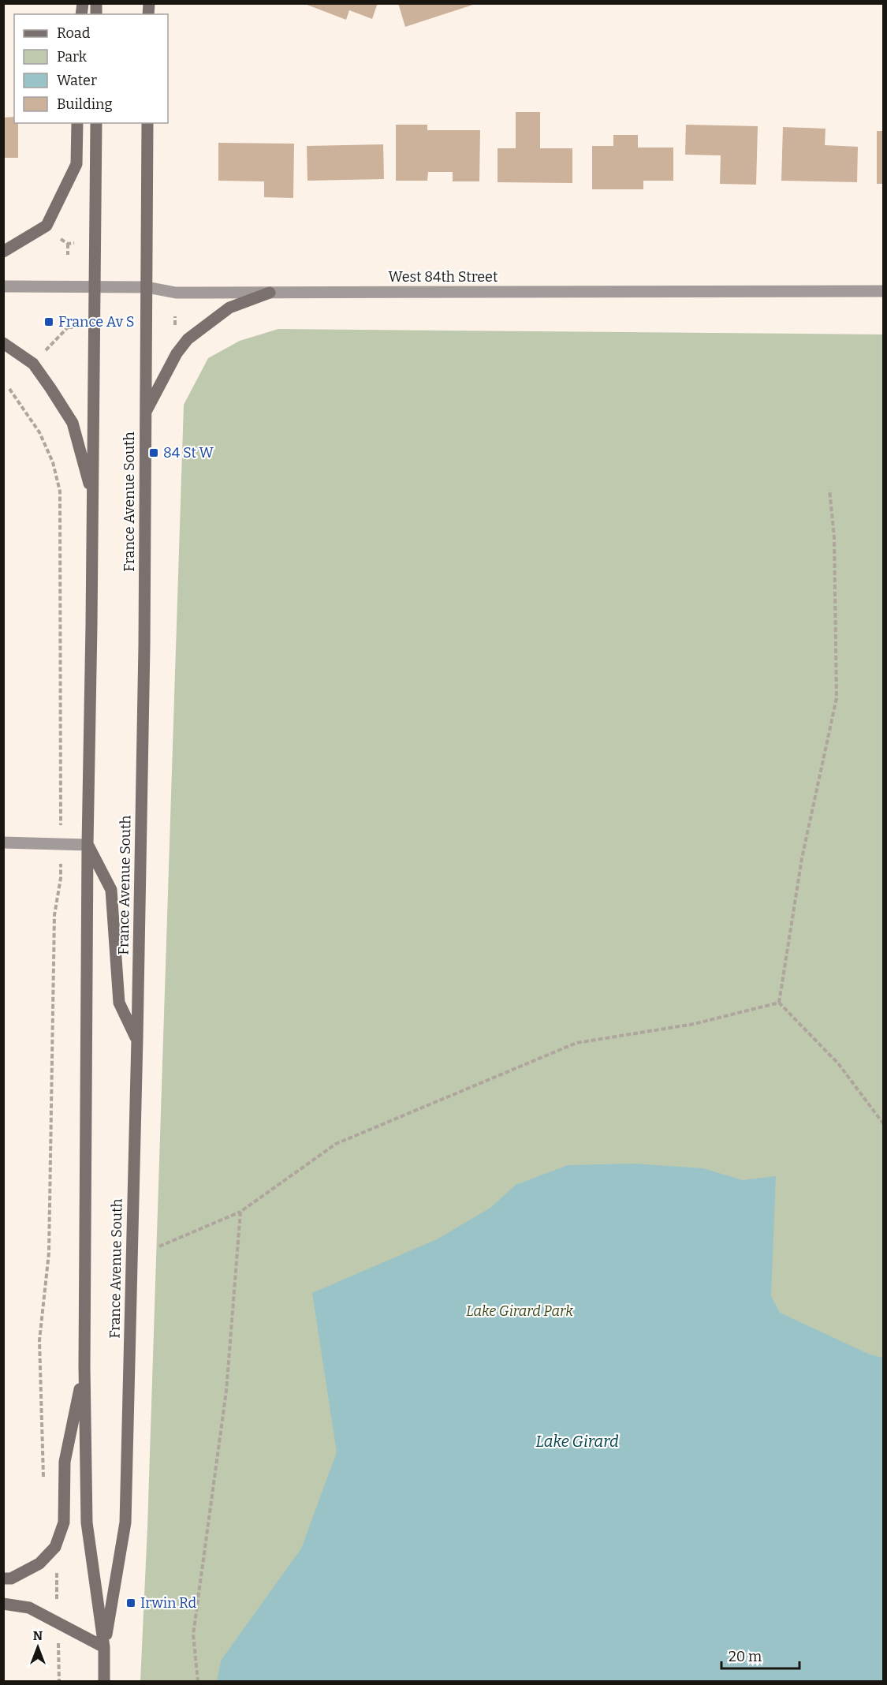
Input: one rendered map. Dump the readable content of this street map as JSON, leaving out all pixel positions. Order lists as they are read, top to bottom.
{
  "streets": {
    "main road": ["France Avenue South"],
    "street": ["West 84th Street"]
  },
  "crossings": [
    ["West 84th Street", "France Avenue South"]
  ],
  "water": ["Lake Girard"],
  "parks": ["Lake Girard Park"],
  "places": {
    "transit": ["France Av S", "84 St W", "Irwin Rd"]
  },
  "legend": [
    "Road",
    "Park",
    "Water",
    "Building"
  ],
  "scale_bar": "20 m",
  "north": "top"
}
